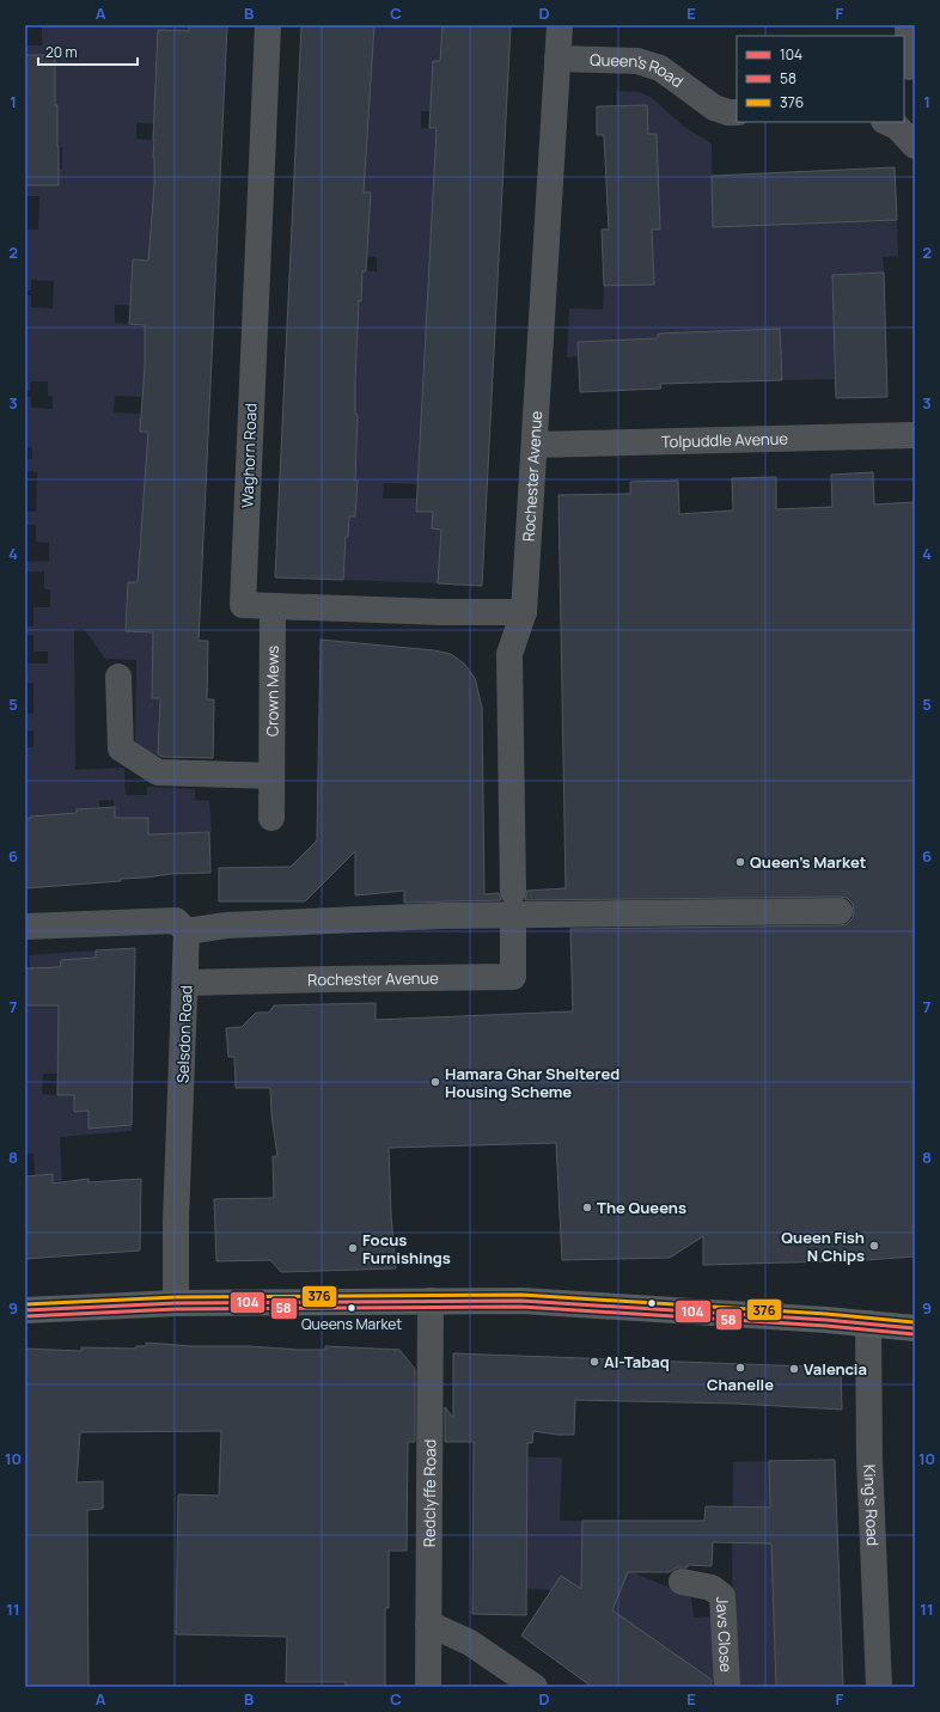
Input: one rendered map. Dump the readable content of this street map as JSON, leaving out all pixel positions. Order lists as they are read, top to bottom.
{
  "streets": {
    "street": [
      "Queen's Road",
      "Tolpuddle Avenue",
      "Waghorn Road",
      "Rochester Avenue",
      "Crown Mews",
      "Selsdon Road",
      "Redclyffe Road",
      "King's Road",
      "Javs Close"
    ]
  },
  "crossings": [
    ["Queen's Road", "Rochester Avenue"],
    ["Tolpuddle Avenue", "Rochester Avenue"],
    ["Waghorn Road", "Rochester Avenue"],
    ["Waghorn Road", "Crown Mews"],
    ["Rochester Avenue", "Selsdon Road"]
  ],
  "places": [
    "Queen's Market",
    "Hamara Ghar Sheltered Housing Scheme",
    "The Queens",
    "Queen Fish N Chips",
    "Focus Furnishings",
    "Queens Market",
    "Al-Tabaq",
    "Chanelle",
    "Valencia"
  ],
  "lines": ["transit line 376", "transit line 104", "transit line 58"],
  "legend": ["104", "58", "376"],
  "scale_bar": "20 m",
  "grid": {
    "columns": [
      "A",
      "B",
      "C",
      "D",
      "E",
      "F"
    ],
    "rows": [
      "1",
      "2",
      "3",
      "4",
      "5",
      "6",
      "7",
      "8",
      "9",
      "10",
      "11"
    ]
  }
}
